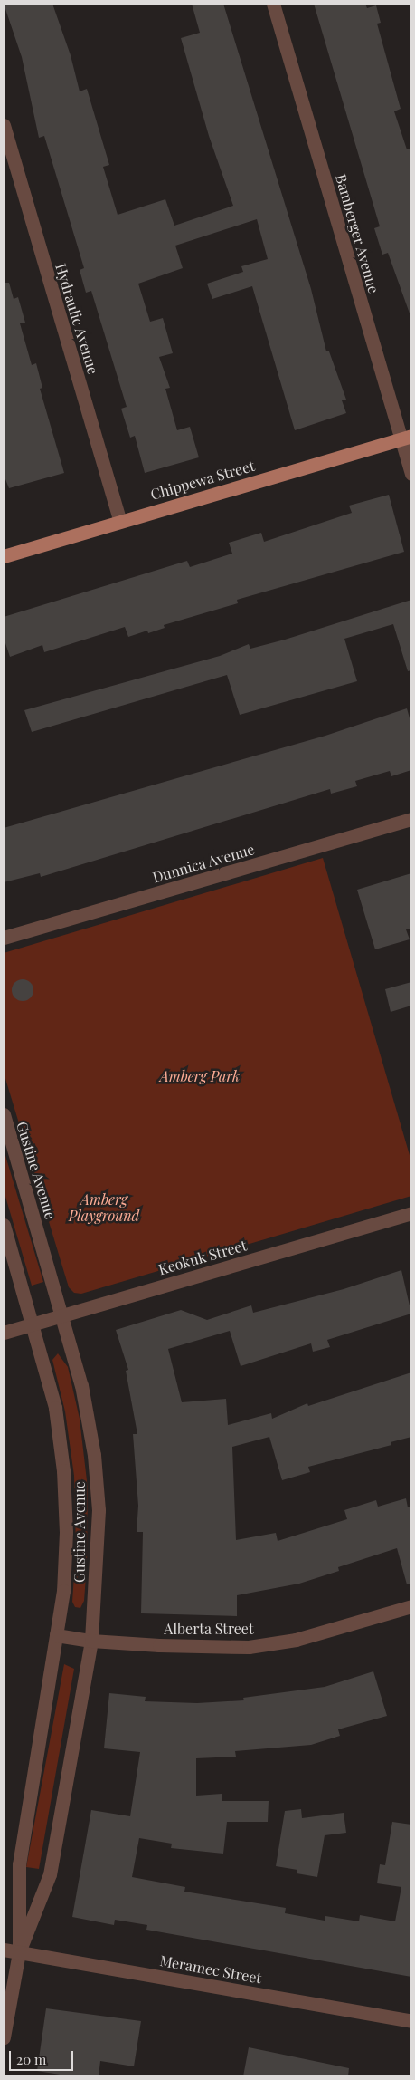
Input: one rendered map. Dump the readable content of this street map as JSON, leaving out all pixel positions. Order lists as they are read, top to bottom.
{
  "streets": {
    "main road": ["Chippewa Street"],
    "street": [
      "Bamberger Avenue",
      "Hydraulic Avenue",
      "Dunnica Avenue",
      "Gustine Avenue",
      "Keokuk Street",
      "Alberta Street",
      "Meramec Street"
    ]
  },
  "crossings": [
    ["Bamberger Avenue", "Chippewa Street"],
    ["Hydraulic Avenue", "Chippewa Street"],
    ["Gustine Avenue", "Keokuk Street"],
    ["Gustine Avenue", "Alberta Street"],
    ["Gustine Avenue", "Meramec Street"]
  ],
  "parks": ["Amberg Park", "Amberg Playground"],
  "scale_bar": "20 m"
}
